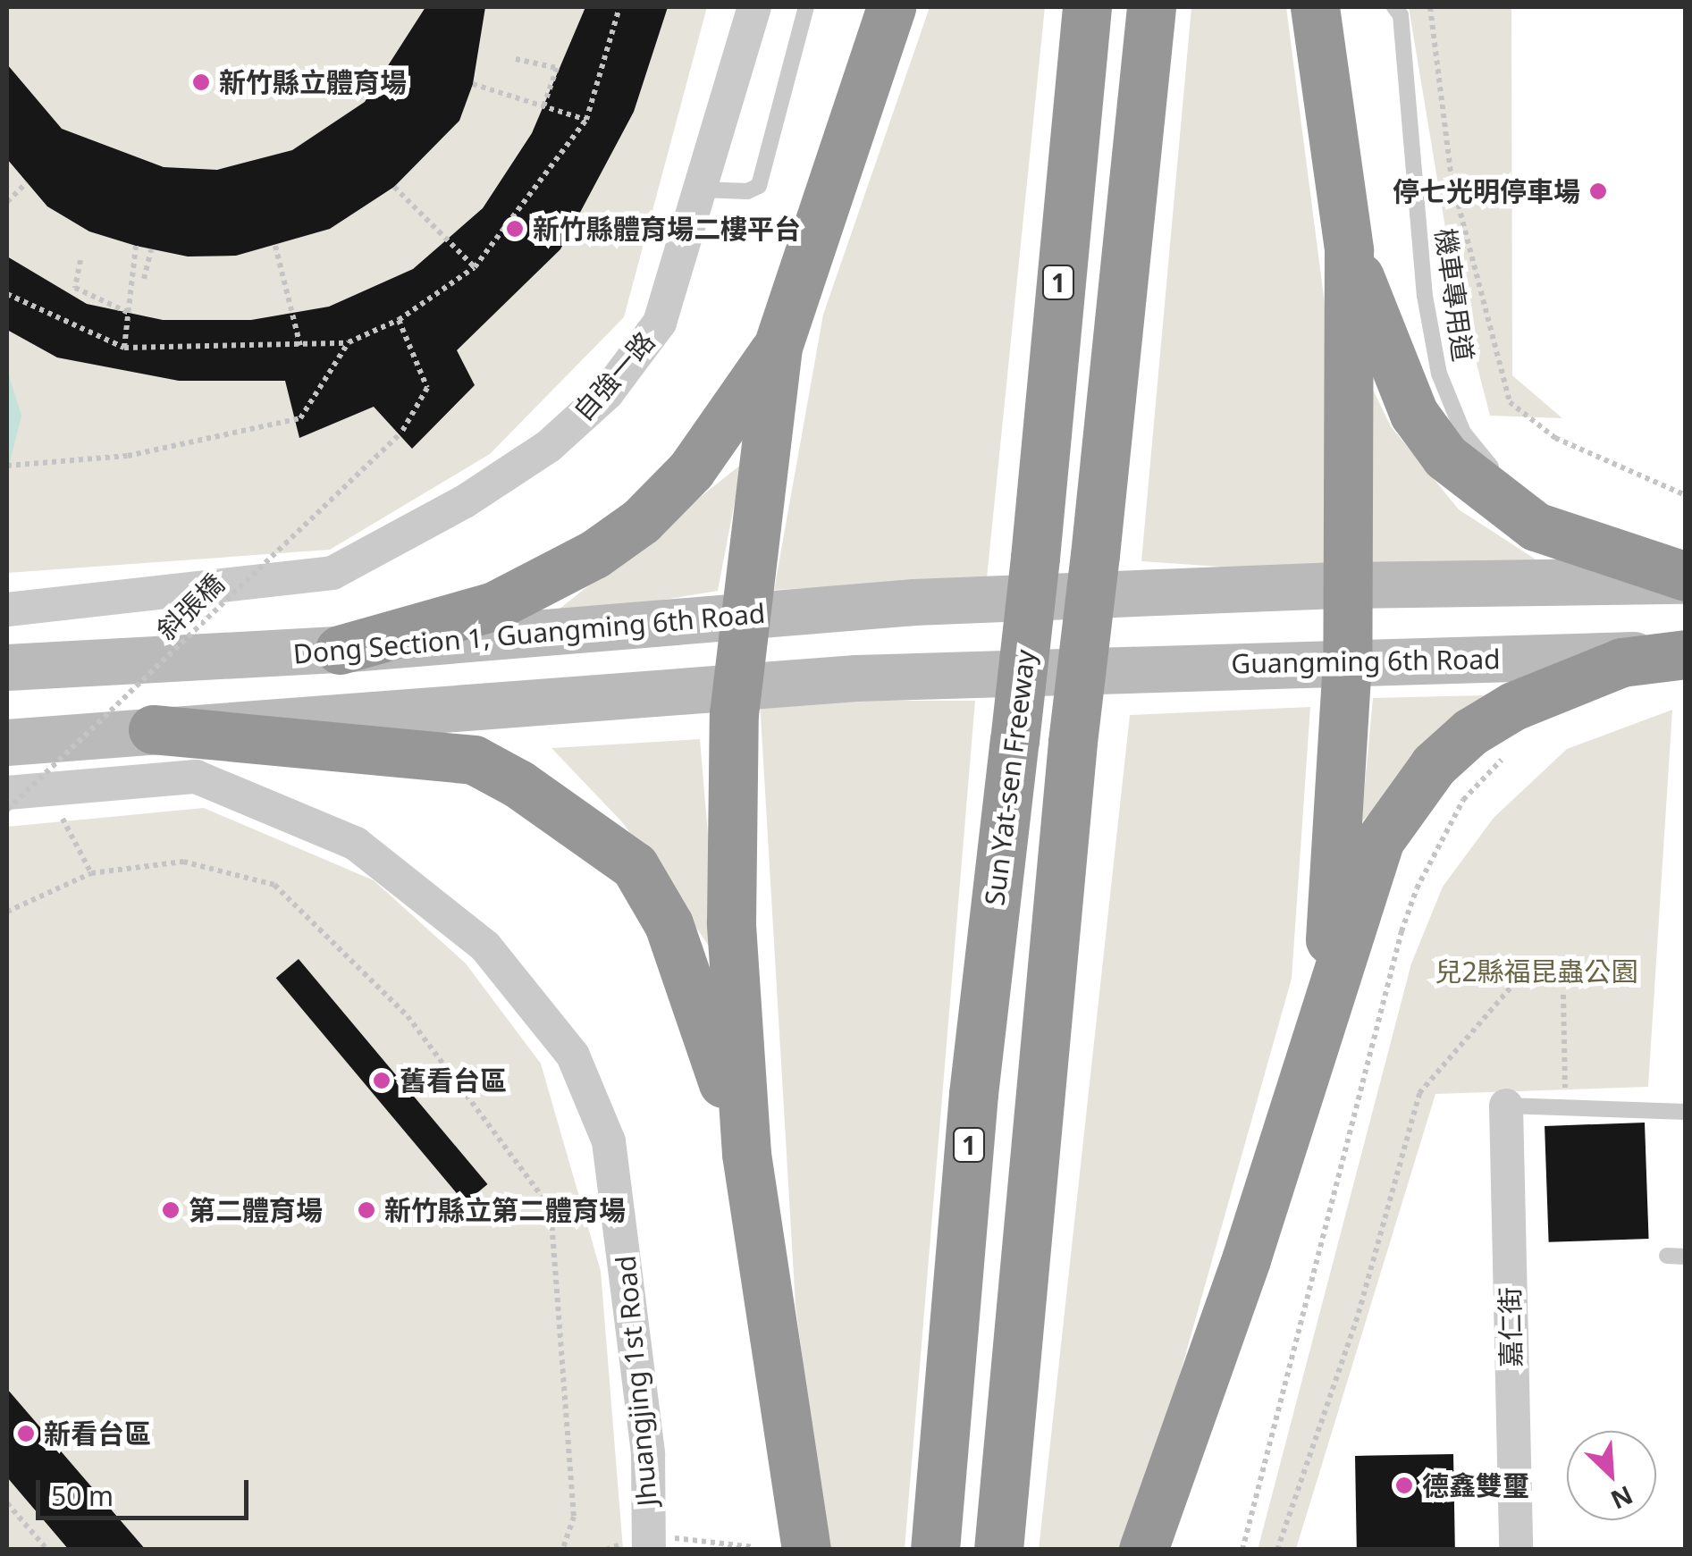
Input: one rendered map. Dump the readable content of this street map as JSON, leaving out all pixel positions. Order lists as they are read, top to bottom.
{
  "streets": {
    "highway": ["1", "Sun Yat-sen Freeway"],
    "main road": ["Dong Section 1, Guangming 6th Road", "Guangming 6th Road"],
    "street": ["自強一路", "嘉仁街", "Jhuangjing 1st Road"],
    "lane": ["機車專用道"],
    "path": ["斜張橋"]
  },
  "crossings": [
    ["Dong Section 1, Guangming 6th Road", "Sun Yat-sen Freeway"]
  ],
  "parks": ["兒2縣福昆蟲公園"],
  "places": [
    "新竹縣立體育場",
    "停七光明停車場",
    "新竹縣體育場二樓平台",
    "舊看台區",
    "第二體育場",
    "新竹縣立第二體育場",
    "新看台區",
    "德鑫雙璽"
  ],
  "scale_bar": "50 m",
  "north": "bottom right"
}
